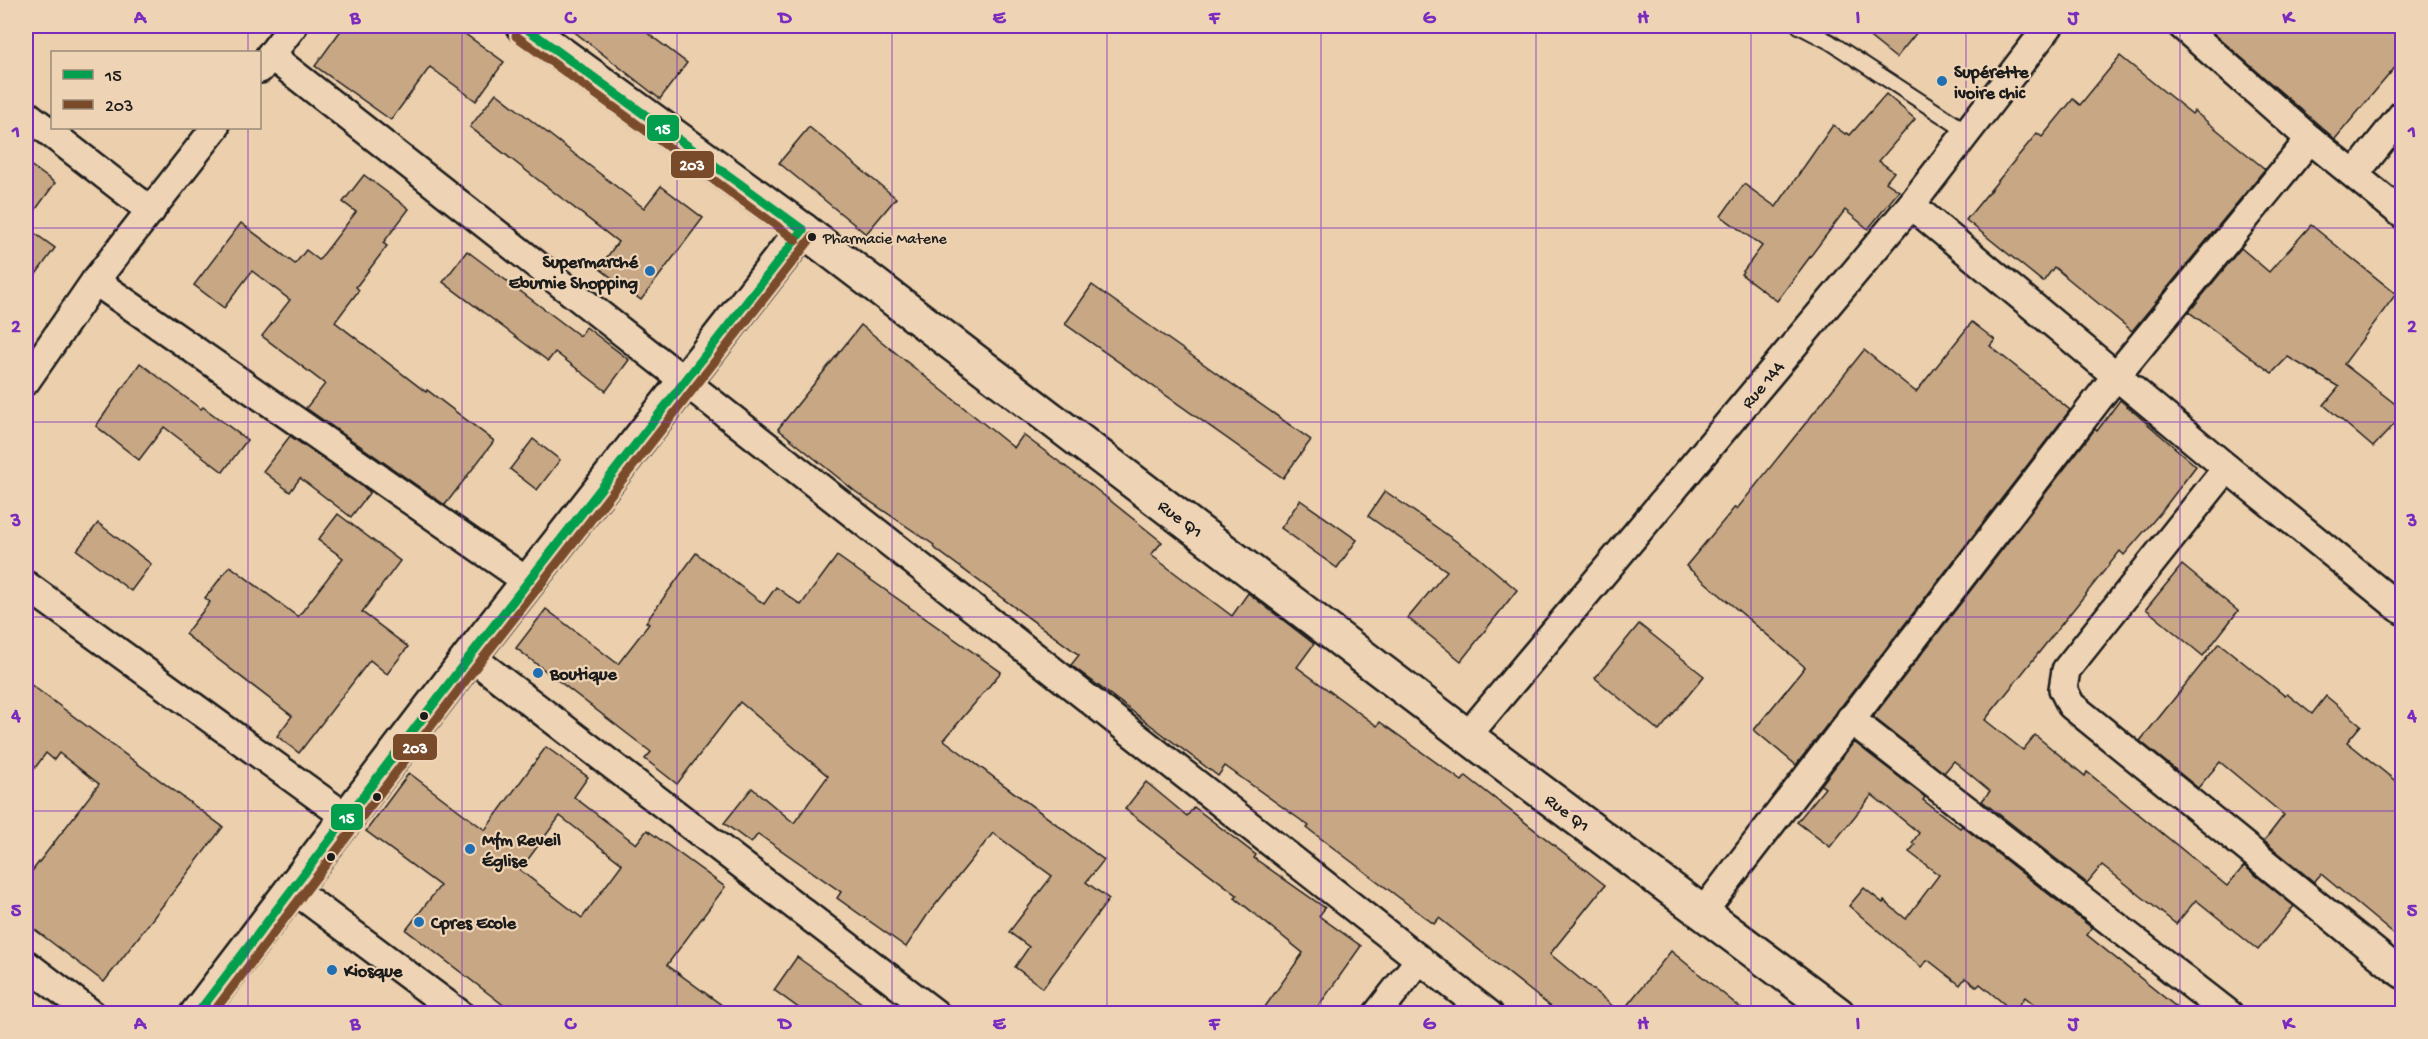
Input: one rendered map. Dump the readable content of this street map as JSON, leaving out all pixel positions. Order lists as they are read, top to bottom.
{
  "streets": {
    "street": ["Rue 144", "Rue Q1"]
  },
  "crossings": [
    ["Rue 144", "Rue Q1"]
  ],
  "places": [
    "Supérette ivoire chic",
    "Pharmacie Matene",
    "Supermarché Eburnie Shopping",
    "Boutique",
    "Mfm Reveil Église",
    "Cpres Ecole",
    "Kiosque"
  ],
  "lines": ["transit line 15", "transit line 203"],
  "legend": ["15", "203"],
  "grid": {
    "columns": [
      "A",
      "B",
      "C",
      "D",
      "E",
      "F",
      "G",
      "H",
      "I",
      "J",
      "K"
    ],
    "rows": [
      "1",
      "2",
      "3",
      "4",
      "5"
    ]
  }
}
